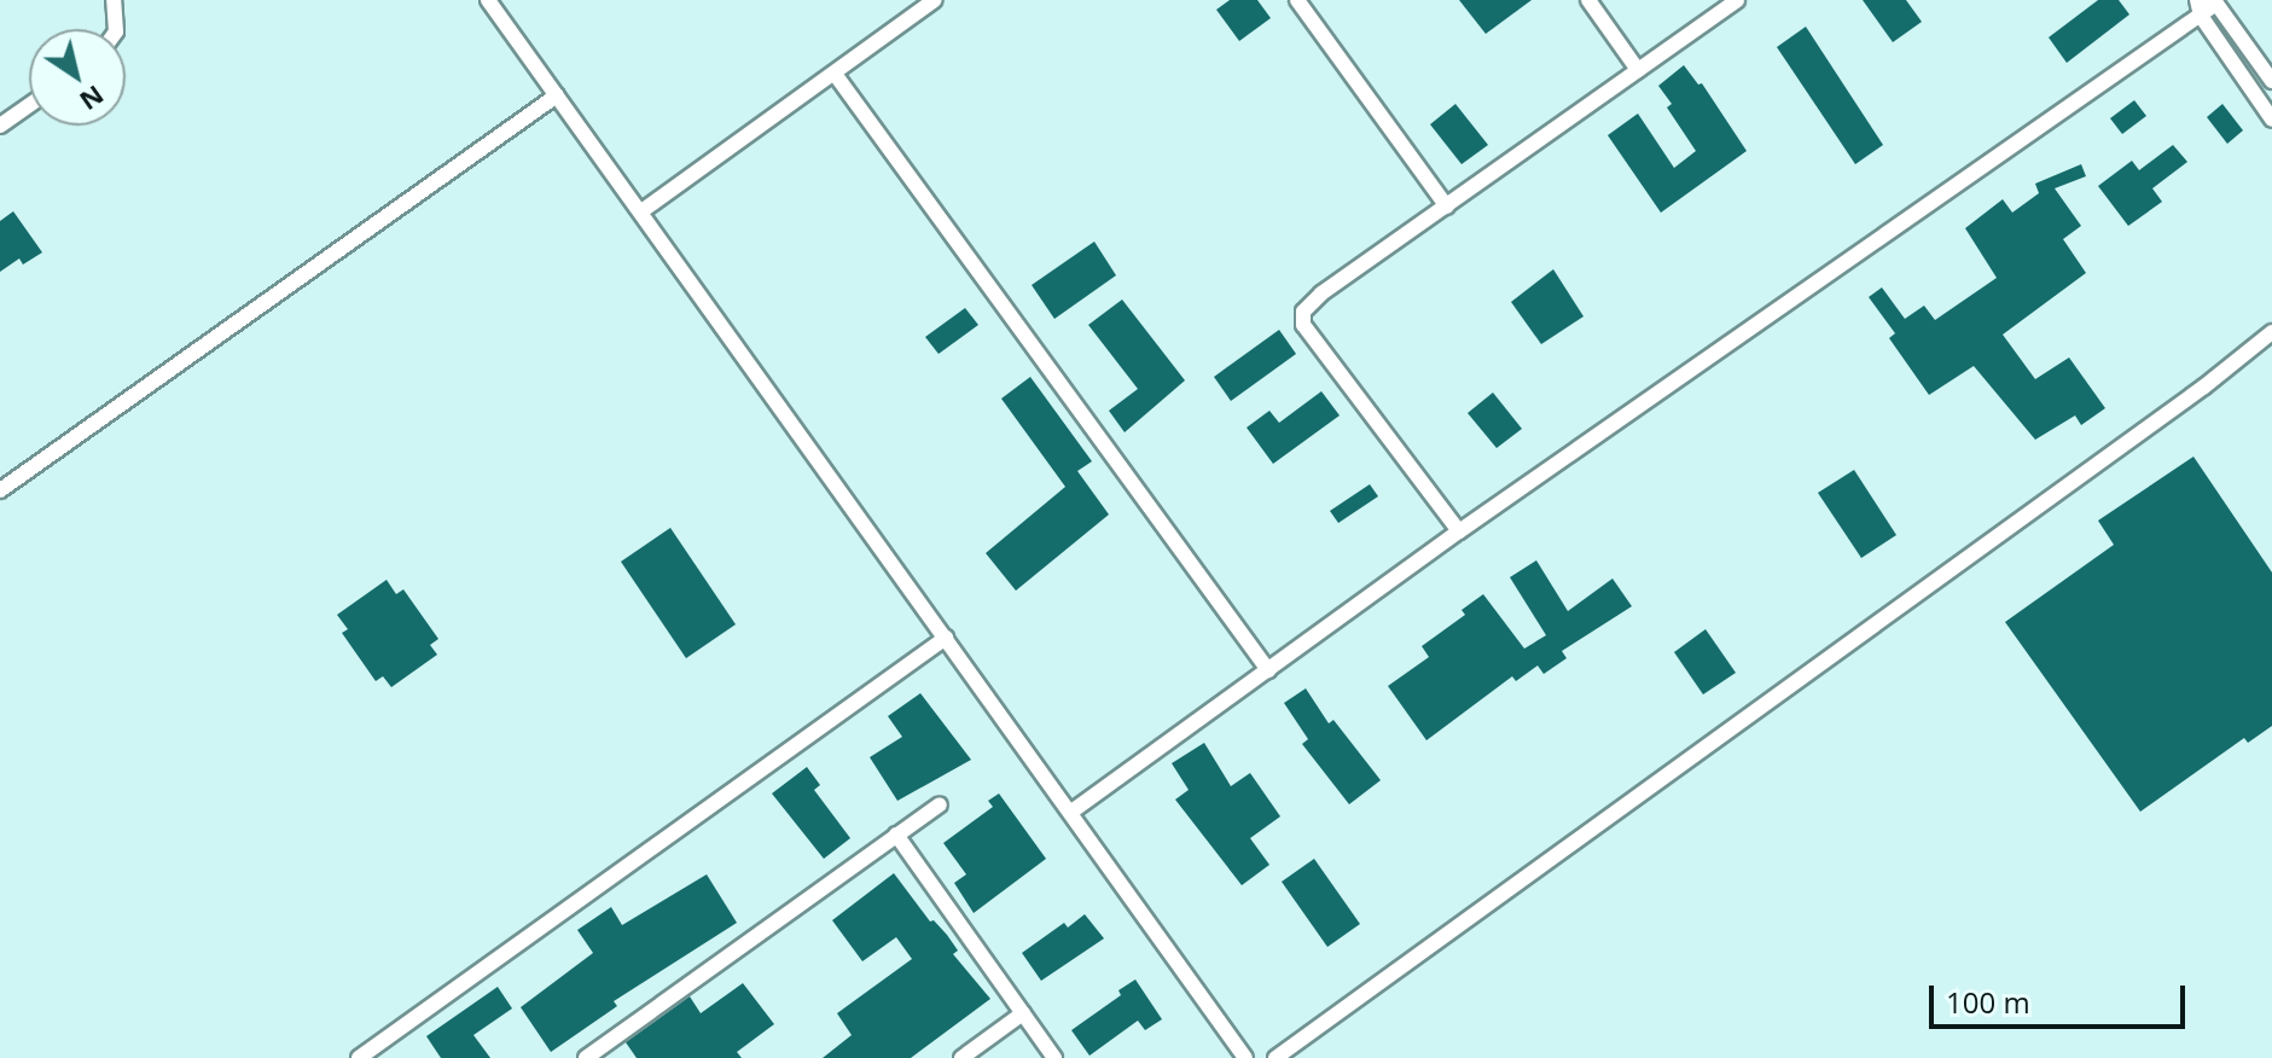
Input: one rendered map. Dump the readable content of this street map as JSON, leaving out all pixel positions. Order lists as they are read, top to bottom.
{
  "scale_bar": "100 m",
  "north": "bottom right"
}
